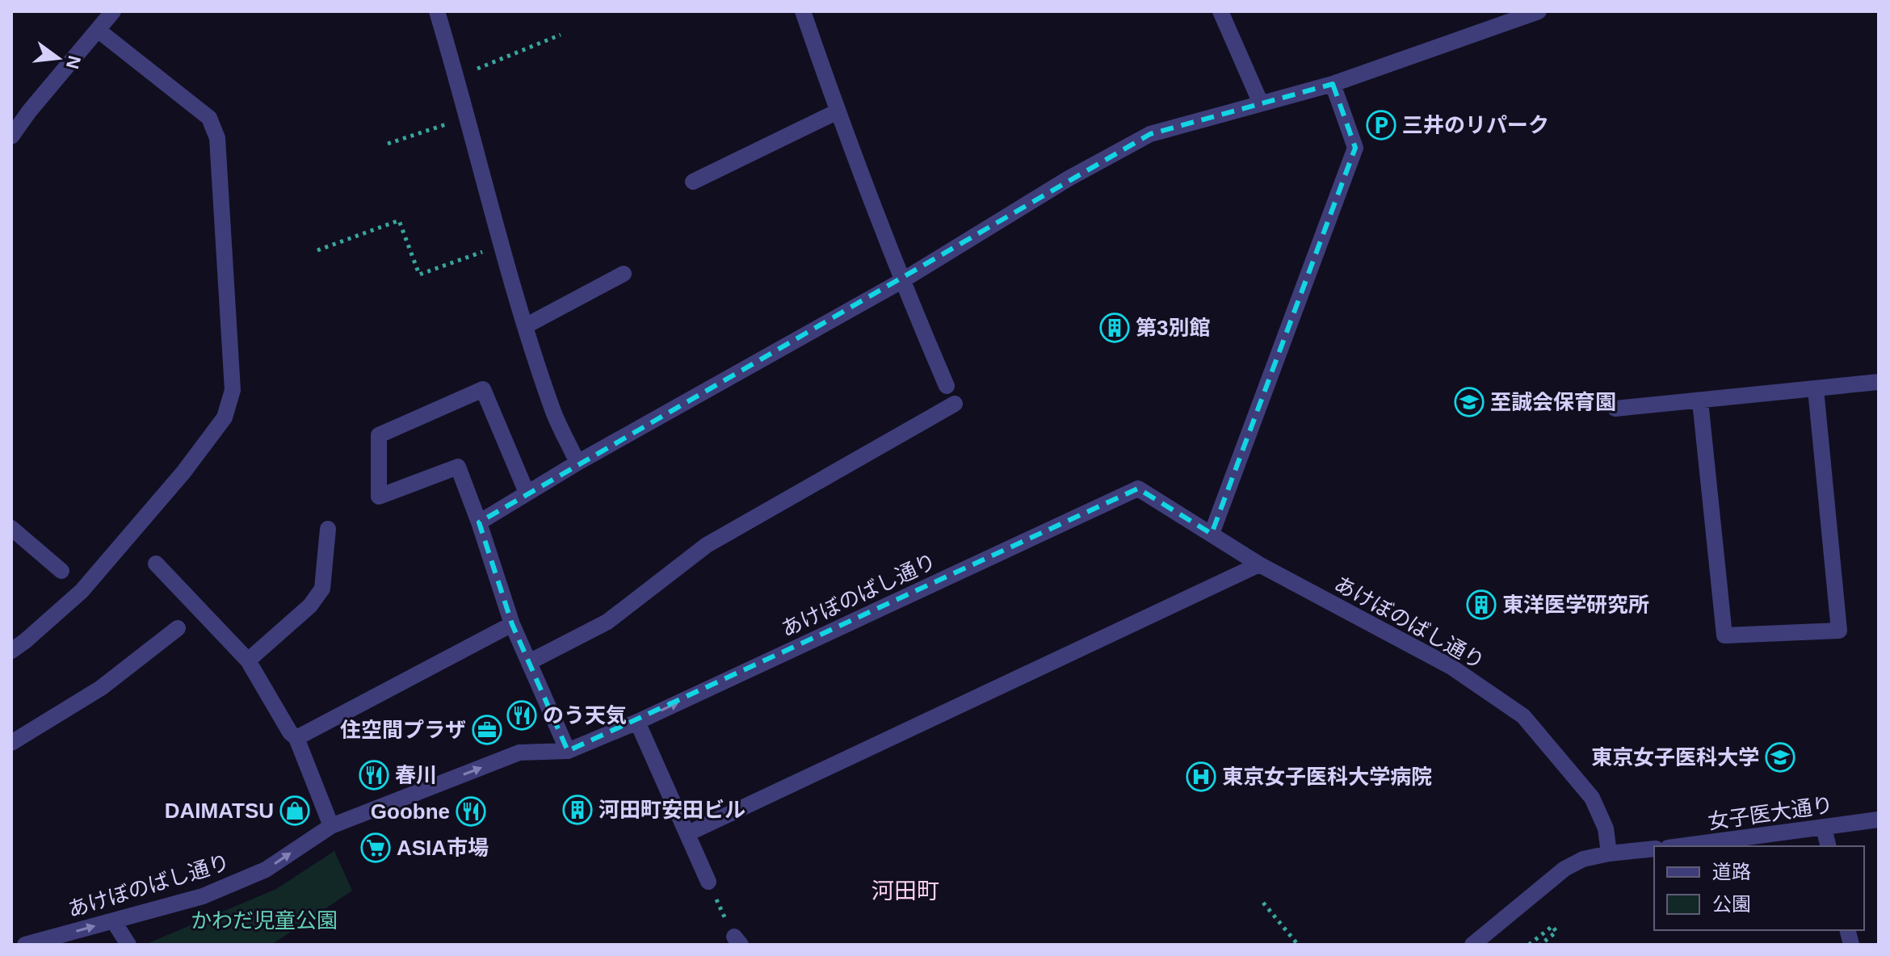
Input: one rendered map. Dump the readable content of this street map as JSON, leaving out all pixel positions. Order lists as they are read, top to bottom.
{
  "streets": {
    "street": ["あけぼのばし通り", "女子医大通り"]
  },
  "districts": ["河田町"],
  "parks": ["かわだ児童公園"],
  "places": {
    "parking": ["三井のリパーク"],
    "building": ["第3別館", "東洋医学研究所", "河田町安田ビル"],
    "school or university": ["至誠会保育園", "東京女子医科大学"],
    "restaurant": ["のう天気", "春川", "Goobne"],
    "office": ["住空間プラザ"],
    "hospital": ["東京女子医科大学病院"],
    "shop": ["DAIMATSU"],
    "supermarket": ["ASIA市場"]
  },
  "legend": ["道路", "公園"],
  "north": "right"
}
